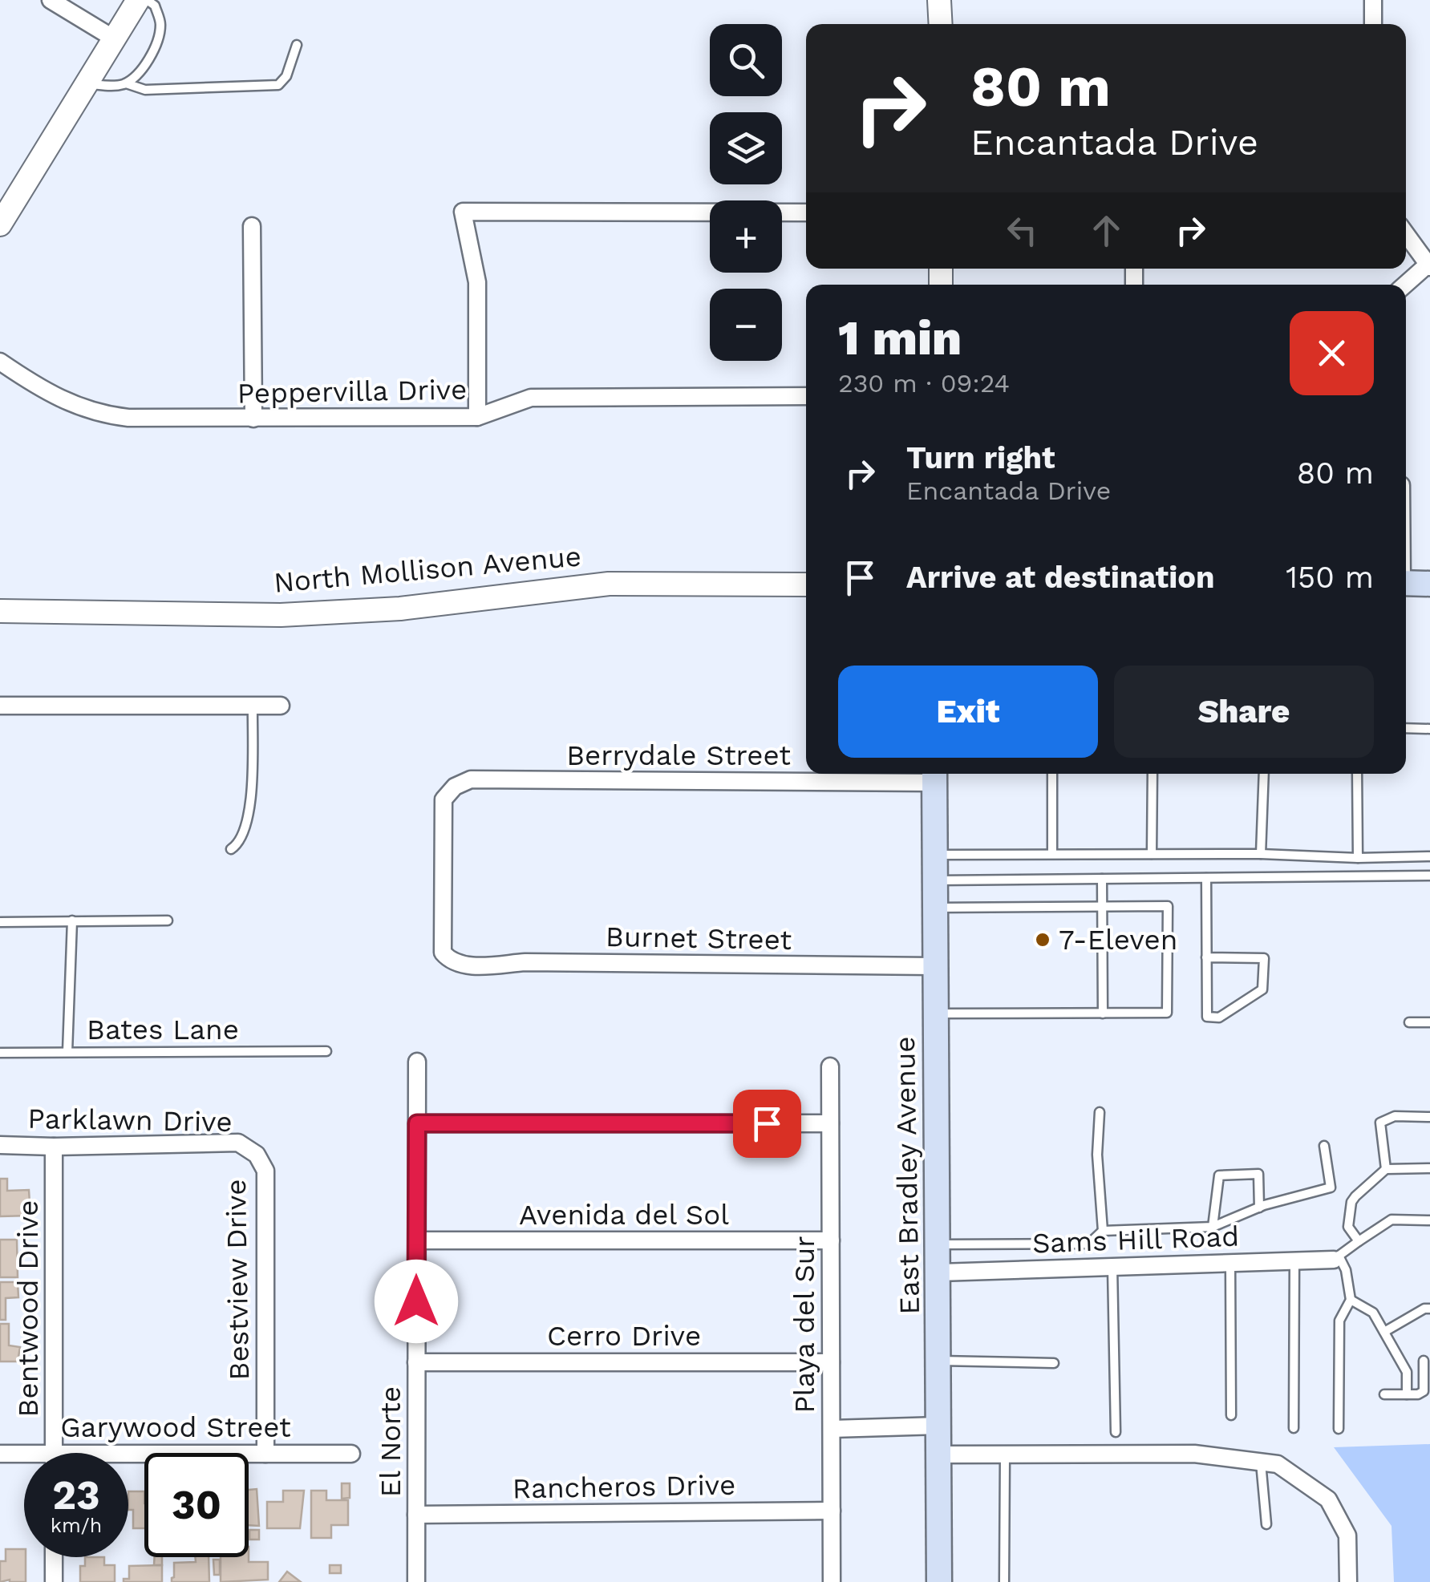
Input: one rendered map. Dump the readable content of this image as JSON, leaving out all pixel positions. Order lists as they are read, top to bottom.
{
  "streets": {
    "main road": ["East Bradley Avenue"],
    "street": [
      "Peppervilla Drive",
      "North Mollison Avenue",
      "Berrydale Street",
      "Burnet Street",
      "Parklawn Drive",
      "Avenida del Sol",
      "Sams Hill Road",
      "Bestview Drive",
      "Bentwood Drive",
      "Playa del Sur",
      "Cerro Drive",
      "Garywood Street",
      "El Norte",
      "Rancheros Drive"
    ],
    "lane": ["Bates Lane"]
  },
  "crossings": [
    ["Berrydale Street", "Burnet Street"],
    ["Berrydale Street", "East Bradley Avenue"],
    ["Burnet Street", "East Bradley Avenue"],
    ["Parklawn Drive", "Bestview Drive"],
    ["Parklawn Drive", "Bentwood Drive"],
    ["East Bradley Avenue", "Sams Hill Road"],
    ["Avenida del Sol", "Playa del Sur"],
    ["Avenida del Sol", "El Norte"],
    ["Bestview Drive", "Garywood Street"],
    ["Playa del Sur", "Cerro Drive"],
    ["Playa del Sur", "Rancheros Drive"],
    ["Cerro Drive", "El Norte"],
    ["El Norte", "Rancheros Drive"]
  ],
  "places": ["7-Eleven"],
  "page": {
    "map_buttons": ["+", "−"],
    "turn": ["80 m", "Encantada Drive"],
    "heading": ["1 min", "230 m · 09:24"],
    "list": [
      {
        "name": "Turn right",
        "note": "Encantada Drive",
        "value": "80 m"
      },
      {
        "name": "Arrive at destination",
        "value": "150 m"
      }
    ],
    "buttons": ["Exit", "Share"],
    "speed": "23 km/h",
    "limit": "30"
  }
}
